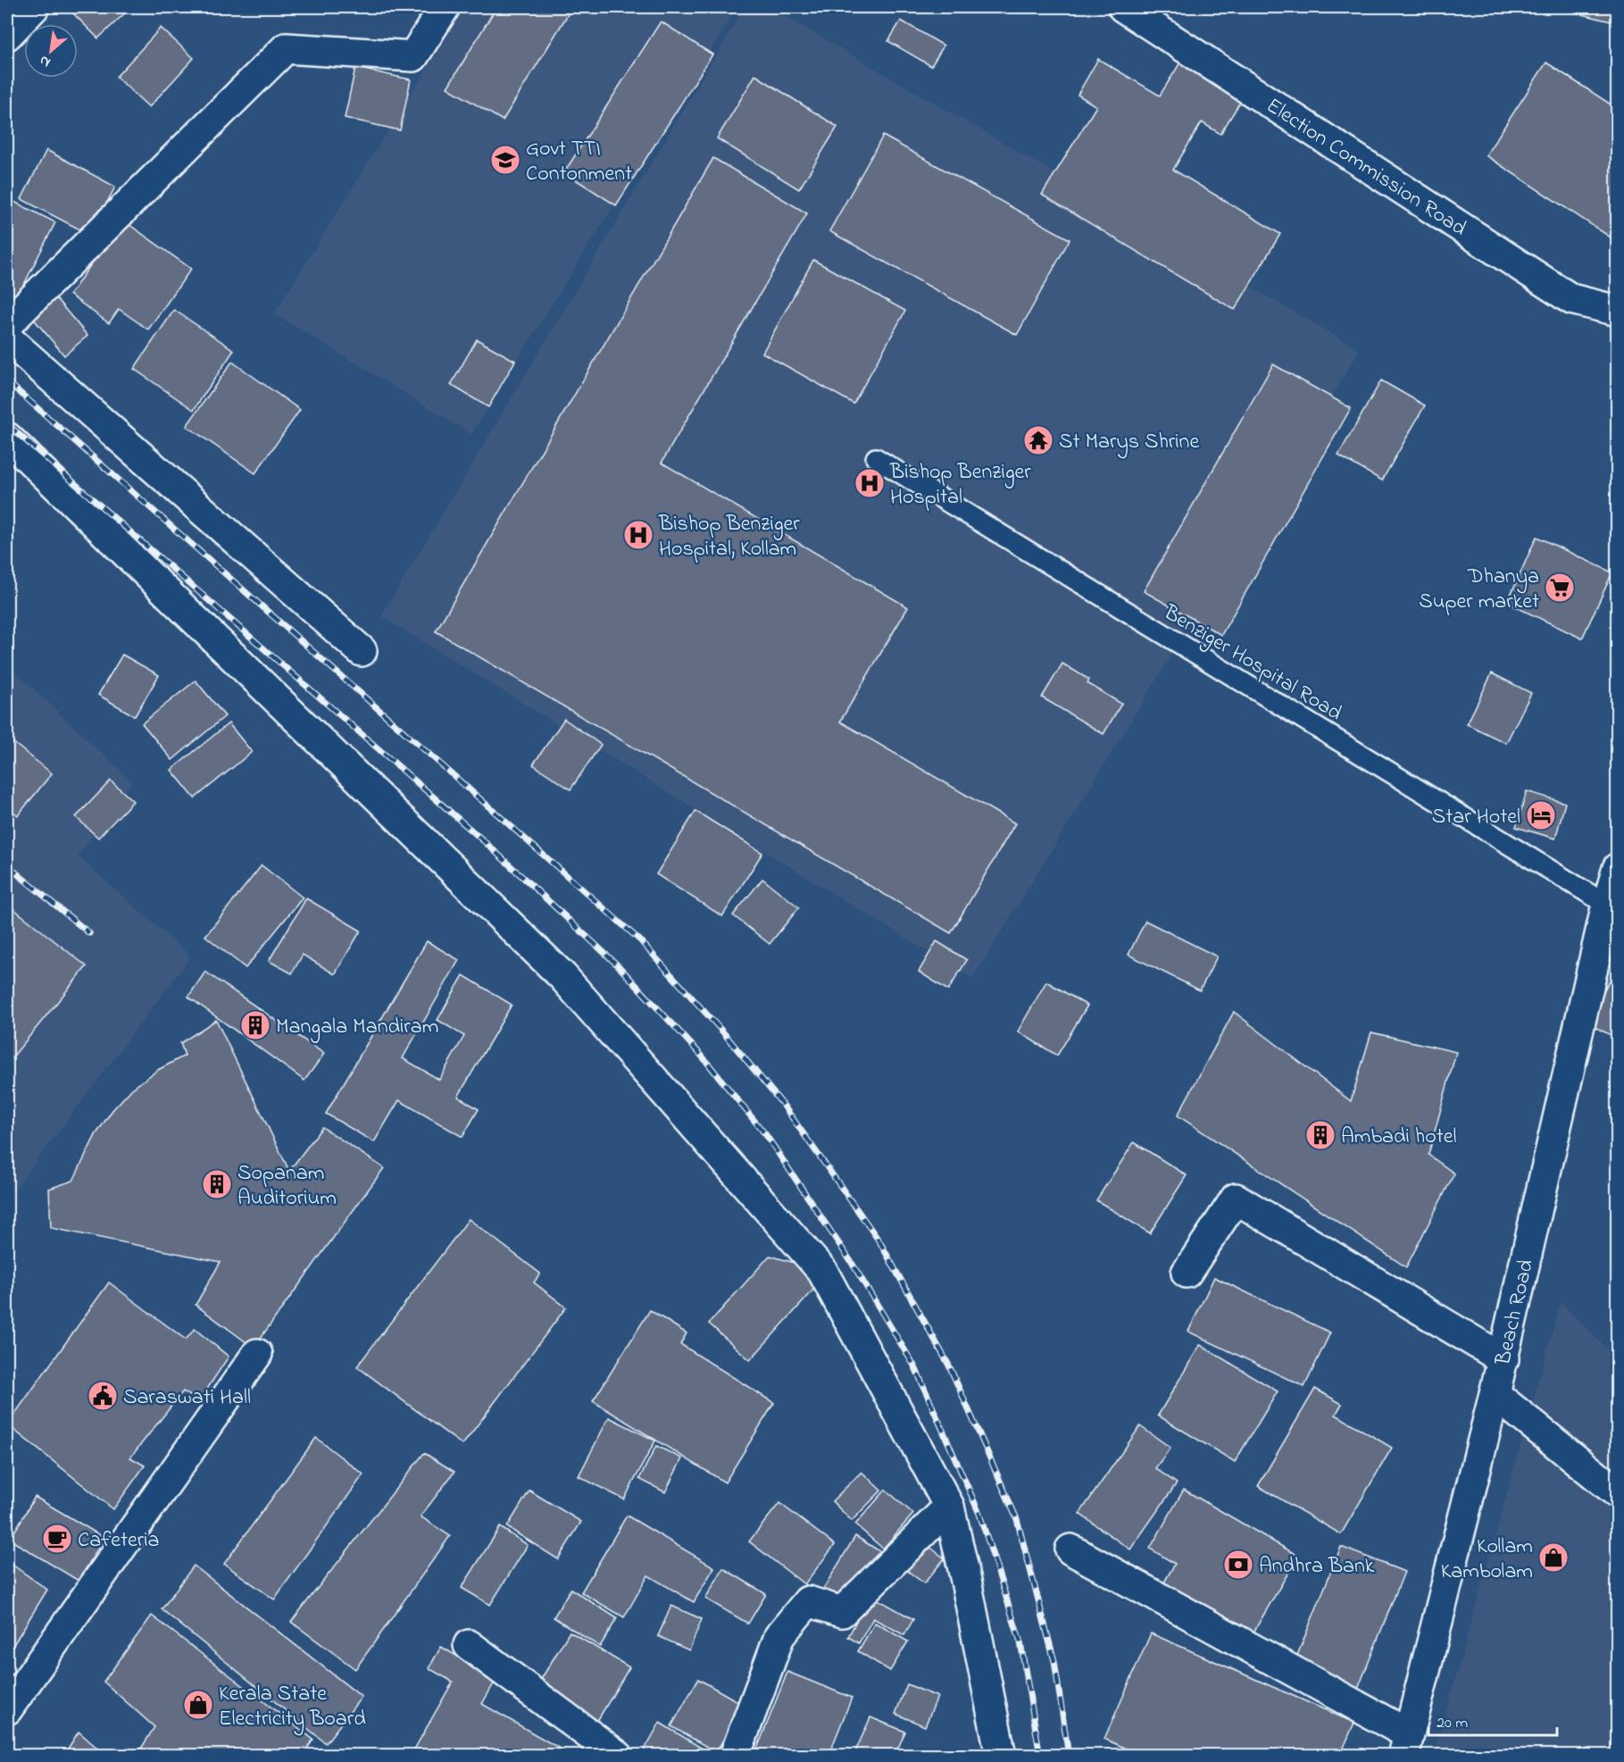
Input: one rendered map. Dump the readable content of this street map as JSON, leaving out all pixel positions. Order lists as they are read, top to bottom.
{
  "streets": {
    "street": ["Election Commission Road", "Beach Road"],
    "lane": ["Benziger Hospital Road"]
  },
  "crossings": [
    ["Benziger Hospital Road", "Beach Road"]
  ],
  "places": {
    "school or university": ["Govt TTI Contonment"],
    "temple": ["St Marys Shrine"],
    "hospital": ["Bishop Benziger Hospital", "Bishop Benziger Hospital, Kollam"],
    "supermarket": ["Dhanya Super market"],
    "hotel": ["Star Hotel"],
    "building": ["Mangala Mandiram", "Ambadi hotel", "Sopanam Auditorium"],
    "public building": ["Saraswati Hall"],
    "cafe": ["Cafeteria"],
    "shop": ["Kollam Kambolam", "Kerala State Electricity Board"],
    "bank": ["Andhra Bank"]
  },
  "scale_bar": "20 m",
  "north": "bottom left"
}
